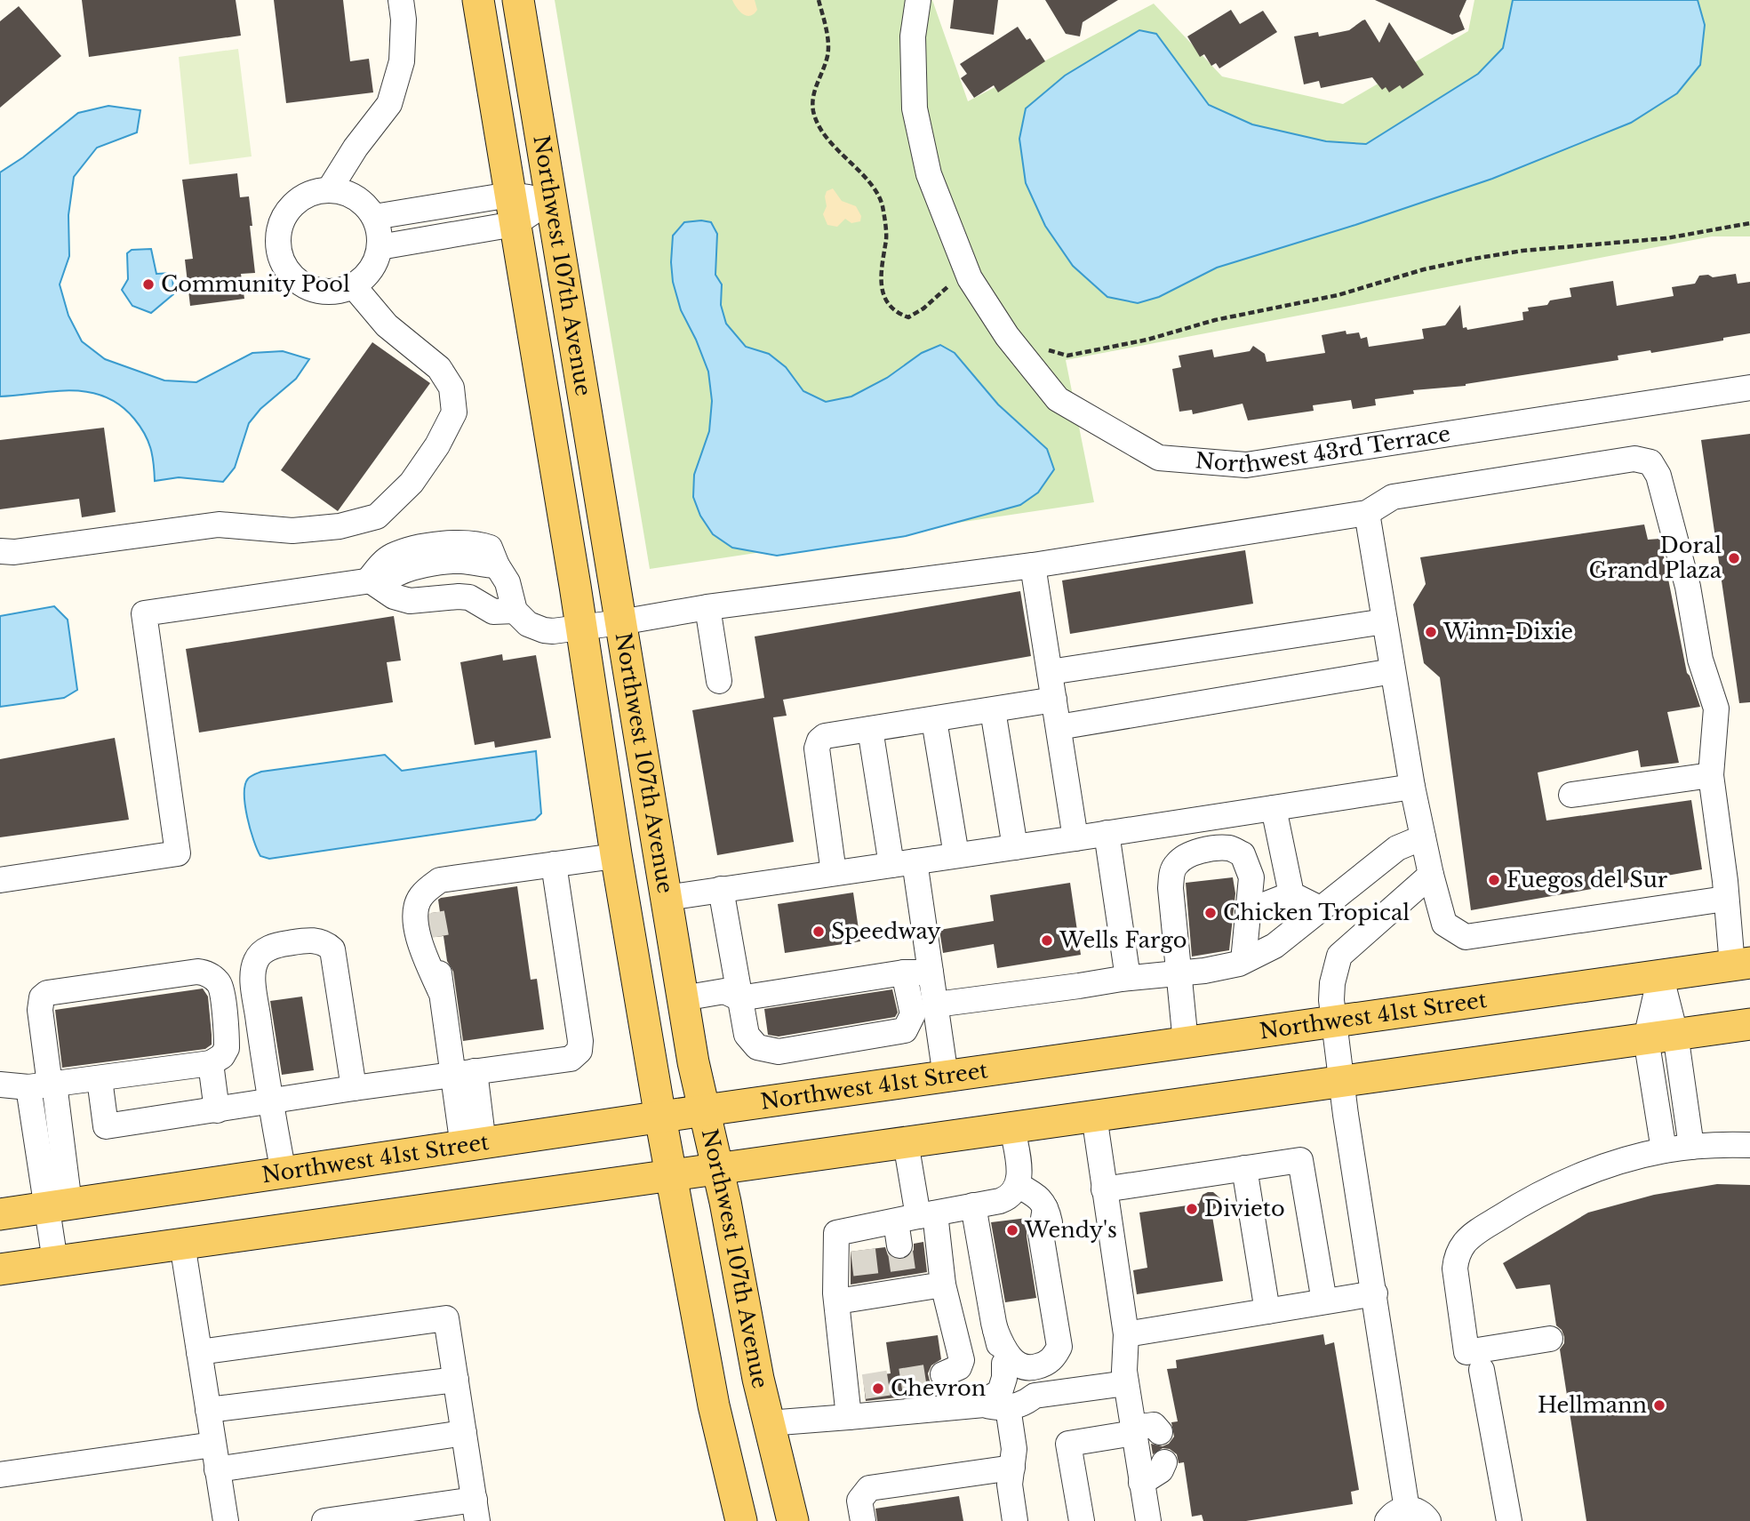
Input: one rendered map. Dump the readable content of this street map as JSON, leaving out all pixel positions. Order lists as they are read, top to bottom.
{
  "streets": {
    "main road": ["Northwest 107th Avenue", "Northwest 41st Street"],
    "street": ["Northwest 43rd Terrace"]
  },
  "crossings": [
    ["Northwest 107th Avenue", "Northwest 41st Street"]
  ],
  "places": [
    "Community Pool",
    "Doral Grand Plaza",
    "Winn-Dixie",
    "Fuegos del Sur",
    "Chicken Tropical",
    "Speedway",
    "Wells Fargo",
    "Divieto",
    "Wendy's",
    "Chevron",
    "Hellmann"
  ]
}
